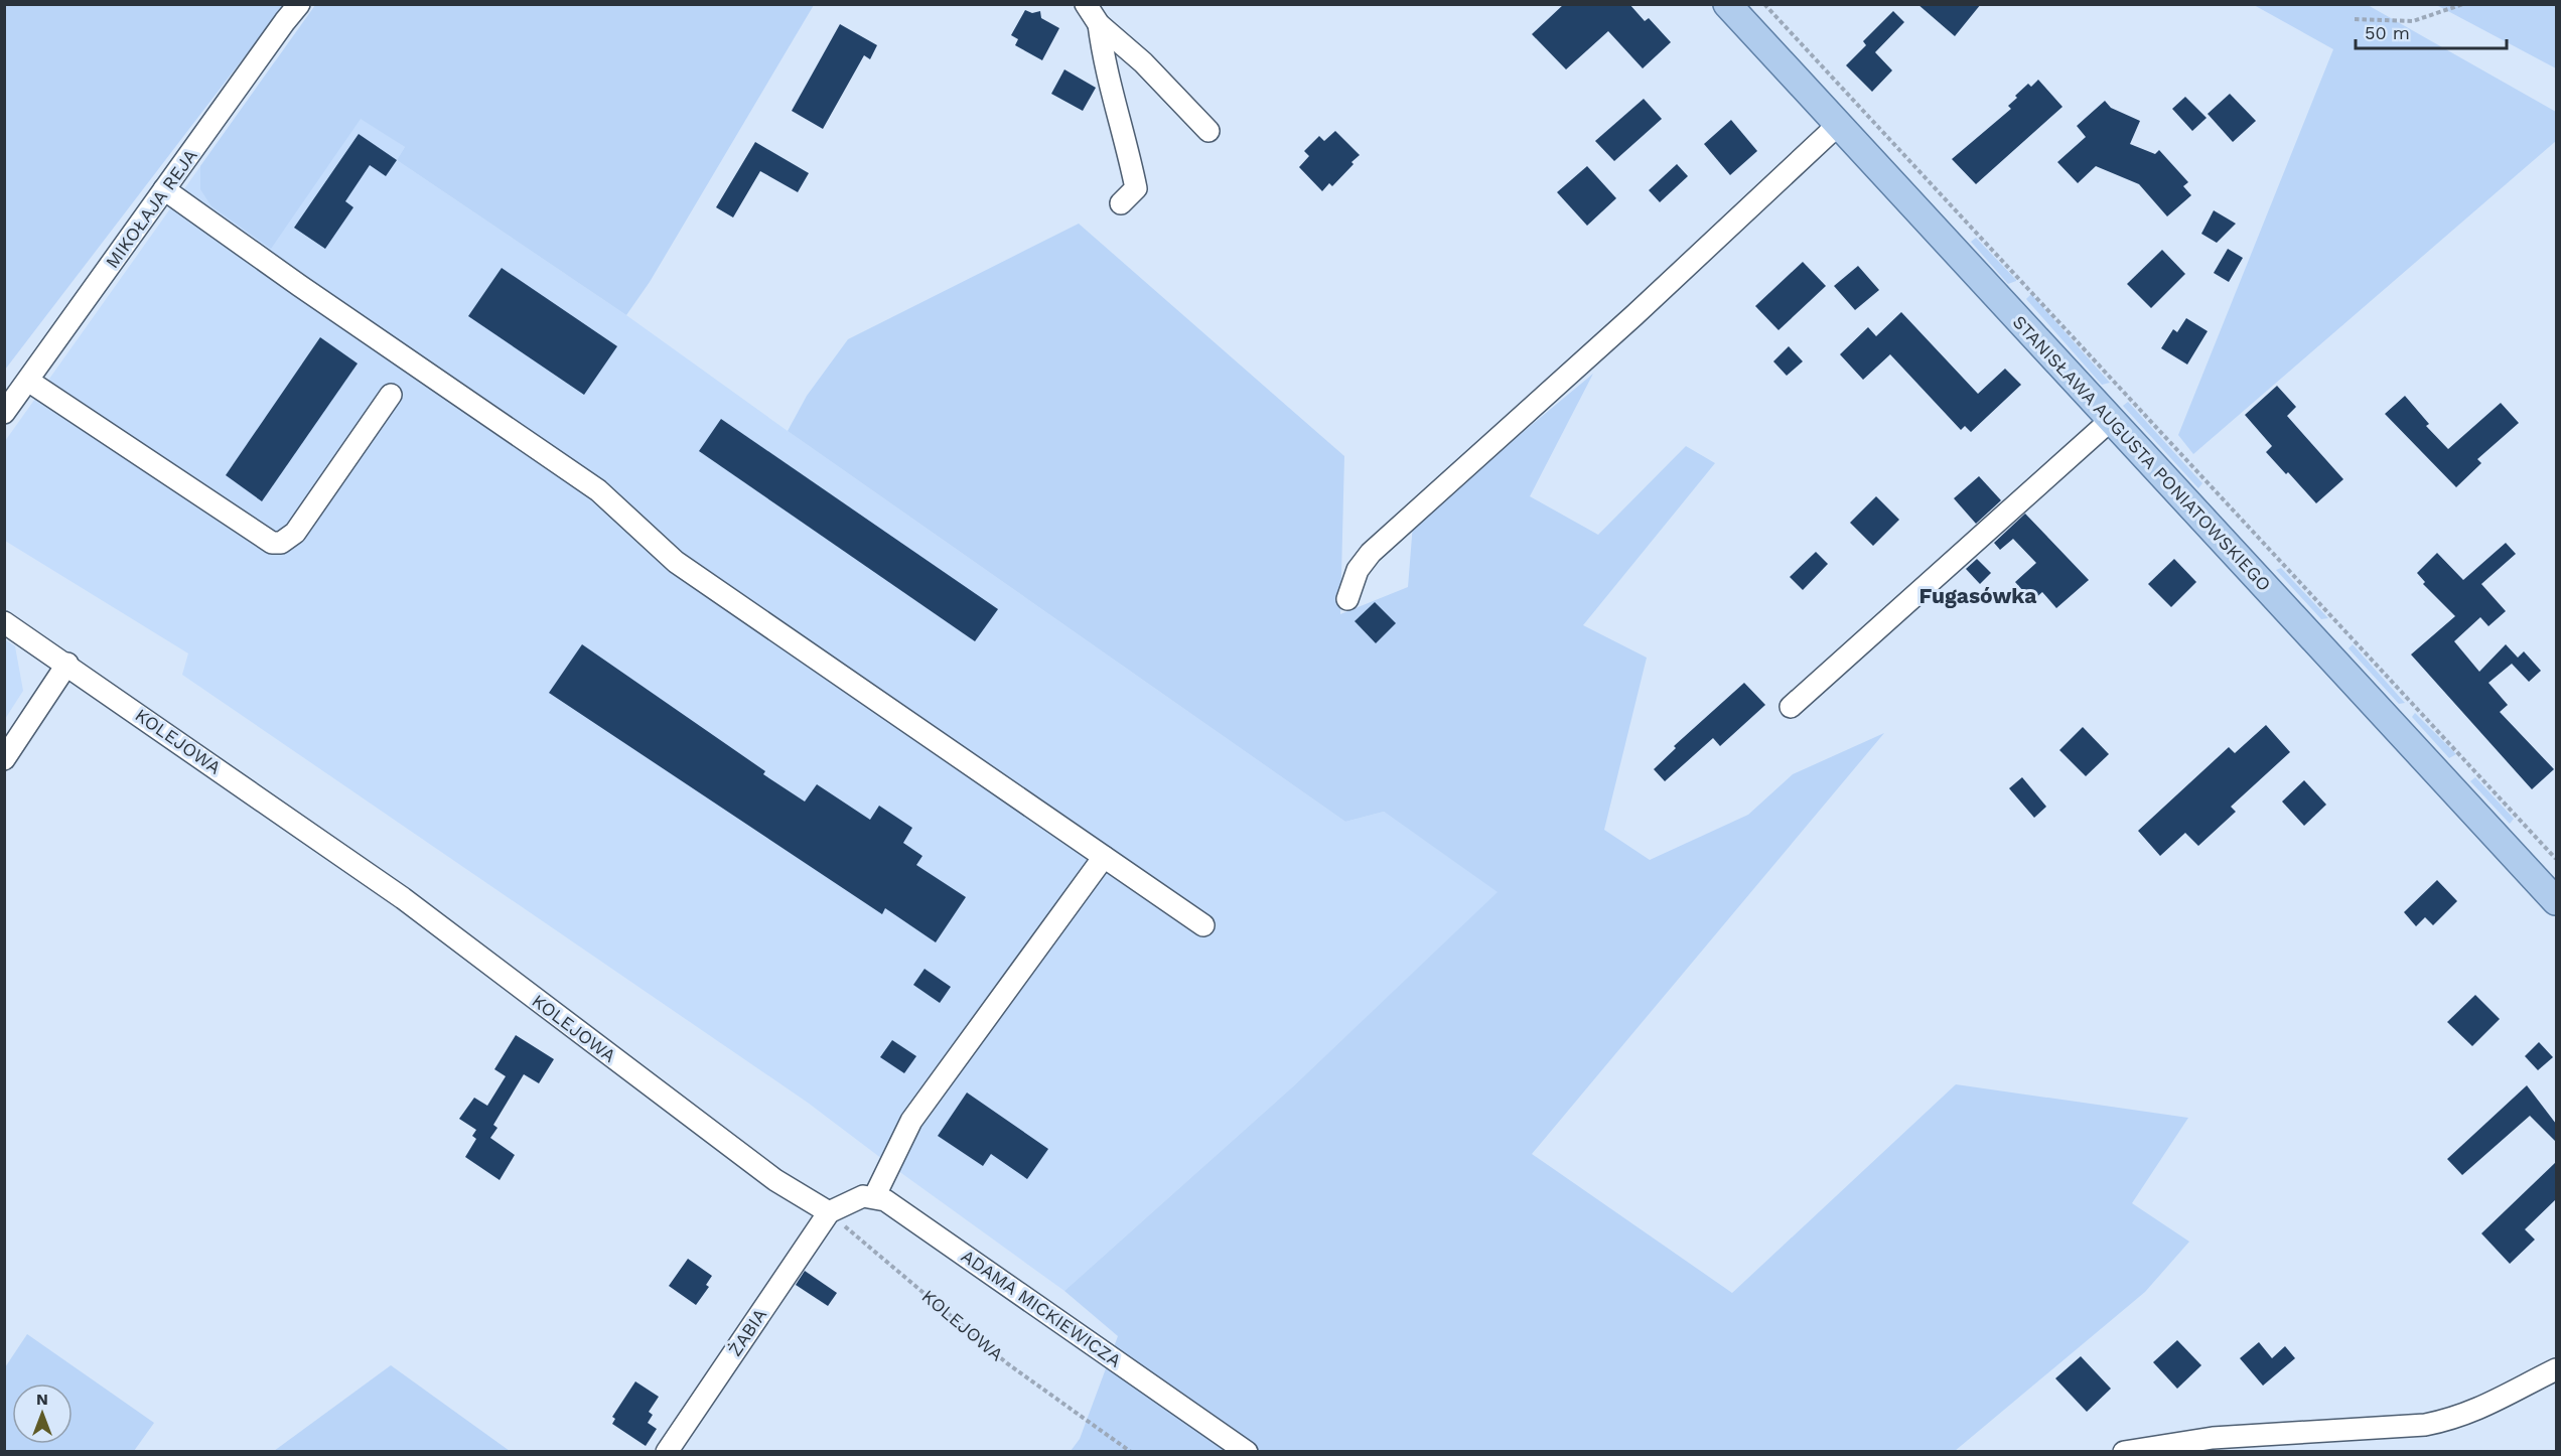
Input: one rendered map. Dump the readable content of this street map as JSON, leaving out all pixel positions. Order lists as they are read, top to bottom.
{
  "streets": {
    "main road": ["STANISŁAWA AUGUSTA PONIATOWSKIEGO"],
    "street": [
      "MIKOŁAJA REJA",
      "KOLEJOWA",
      "ADAMA MICKIEWICZA",
      "ŻABIA"
    ]
  },
  "crossings": [
    ["KOLEJOWA", "ŻABIA"]
  ],
  "districts": ["Fugasówka"],
  "scale_bar": "50 m",
  "north": "top"
}
